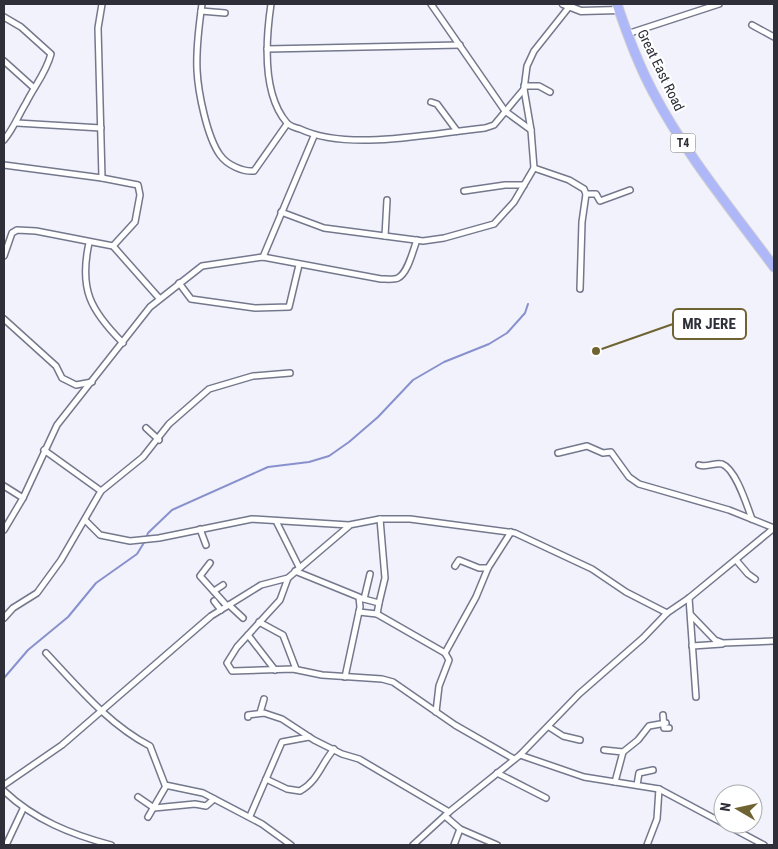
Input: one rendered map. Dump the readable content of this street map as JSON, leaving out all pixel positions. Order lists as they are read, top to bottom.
{
  "streets": {
    "highway": ["Great East Road", "T4"]
  },
  "places": ["MR JERE"],
  "north": "left"
}
